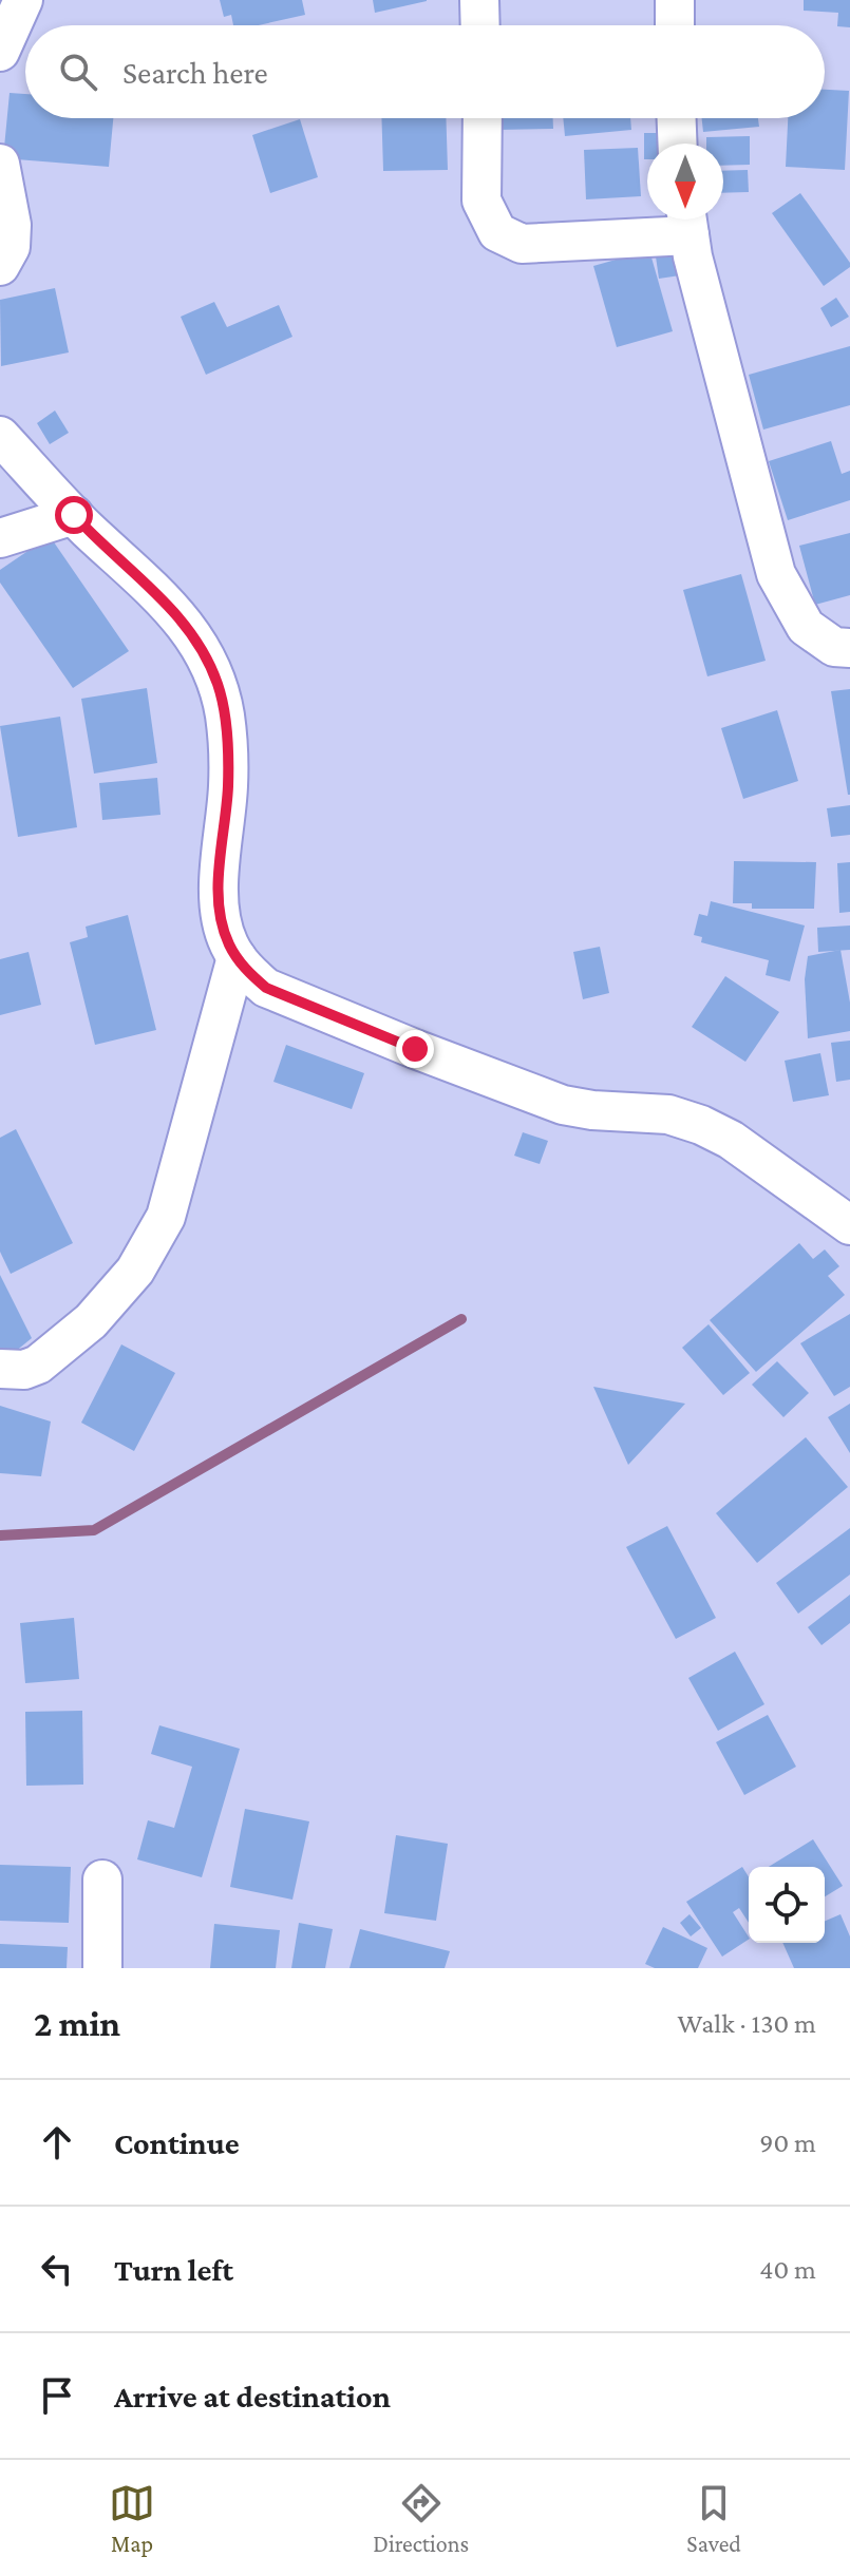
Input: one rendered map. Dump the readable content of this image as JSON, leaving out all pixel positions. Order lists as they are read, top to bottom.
{
  "north": "bottom",
  "page": {
    "search": "Search here",
    "heading": ["2 min", "Walk · 130 m"],
    "list": [
      ["Continue", "90 m"],
      ["Turn left", "40 m"],
      "Arrive at destination"
    ],
    "nav": ["Map", "Directions", "Saved"]
  }
}
